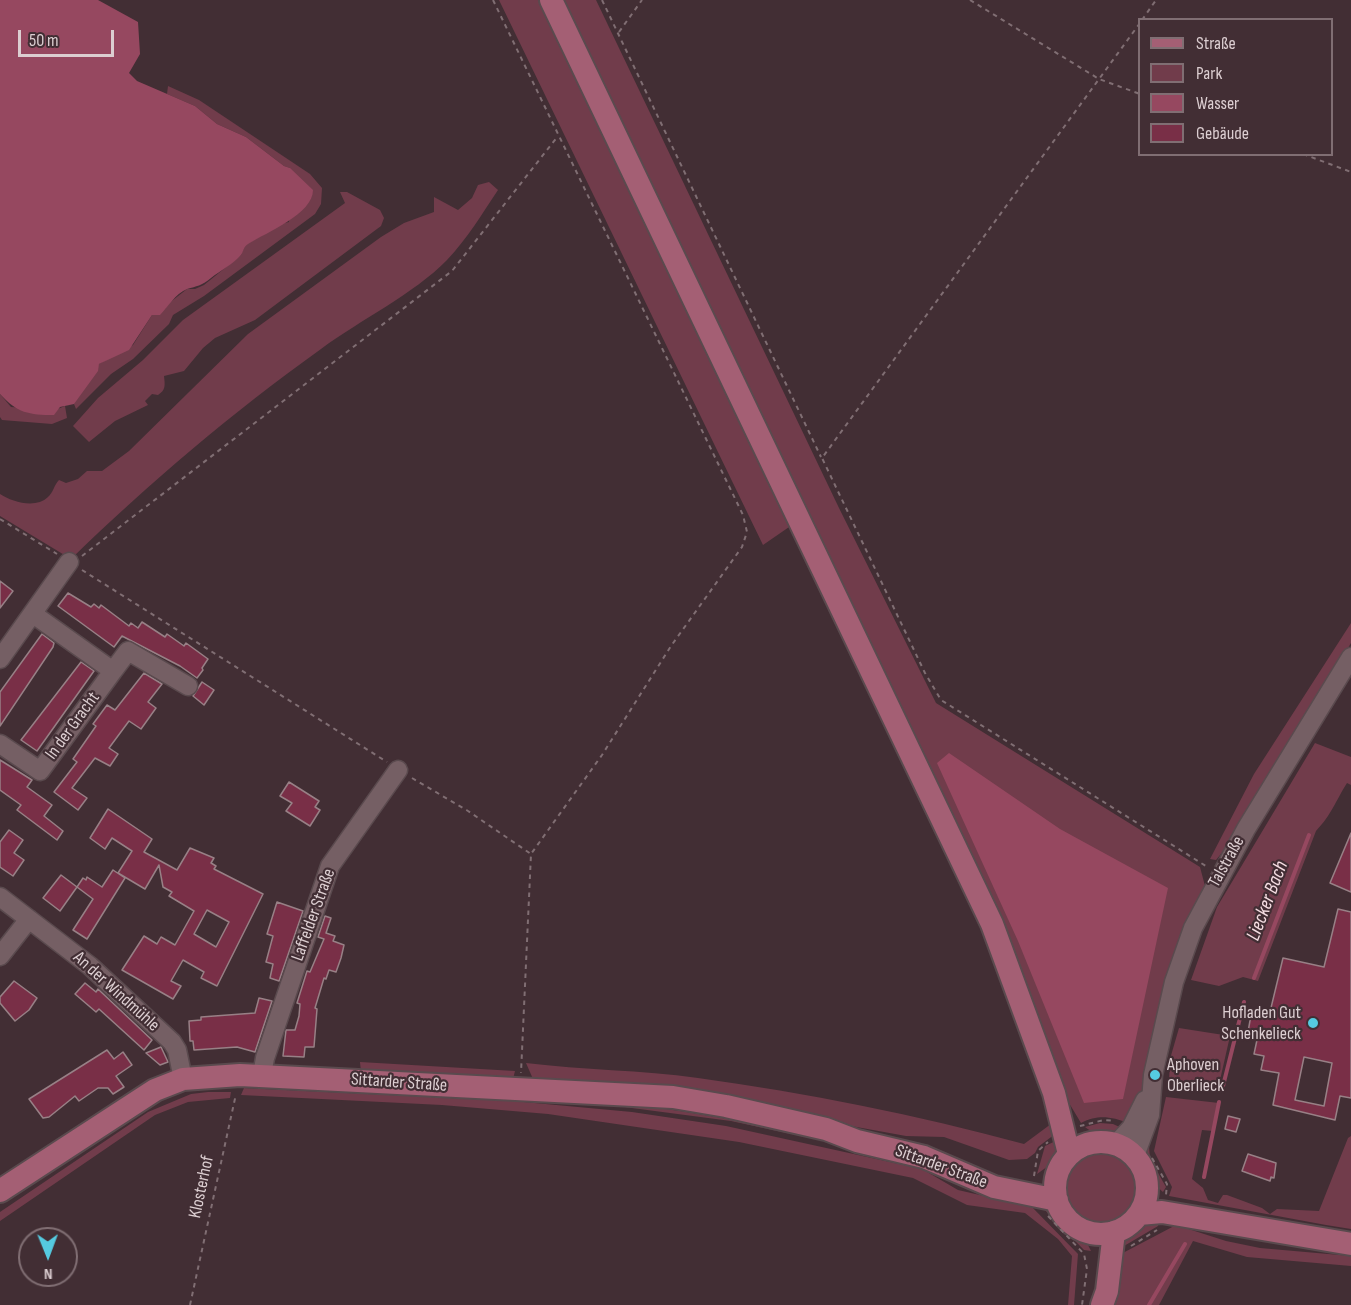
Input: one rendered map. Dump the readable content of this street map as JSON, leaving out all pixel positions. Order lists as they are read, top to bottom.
{
  "streets": {
    "main road": ["Sittarder Straße"],
    "street": [
      "In der Gracht",
      "Talstraße",
      "Laffelder Straße",
      "An der Windmühle"
    ],
    "path": ["Klosterhof"]
  },
  "crossings": [
    ["Talstraße", "Sittarder Straße"],
    ["Laffelder Straße", "Sittarder Straße"],
    ["An der Windmühle", "Sittarder Straße"],
    ["Sittarder Straße", "Klosterhof"]
  ],
  "water": ["Liecker Bach"],
  "places": ["Hofladen Gut Schenkelieck", "Aphoven Oberlieck"],
  "legend": [
    "Straße",
    "Park",
    "Wasser",
    "Gebäude"
  ],
  "scale_bar": "50 m",
  "north": "bottom"
}
